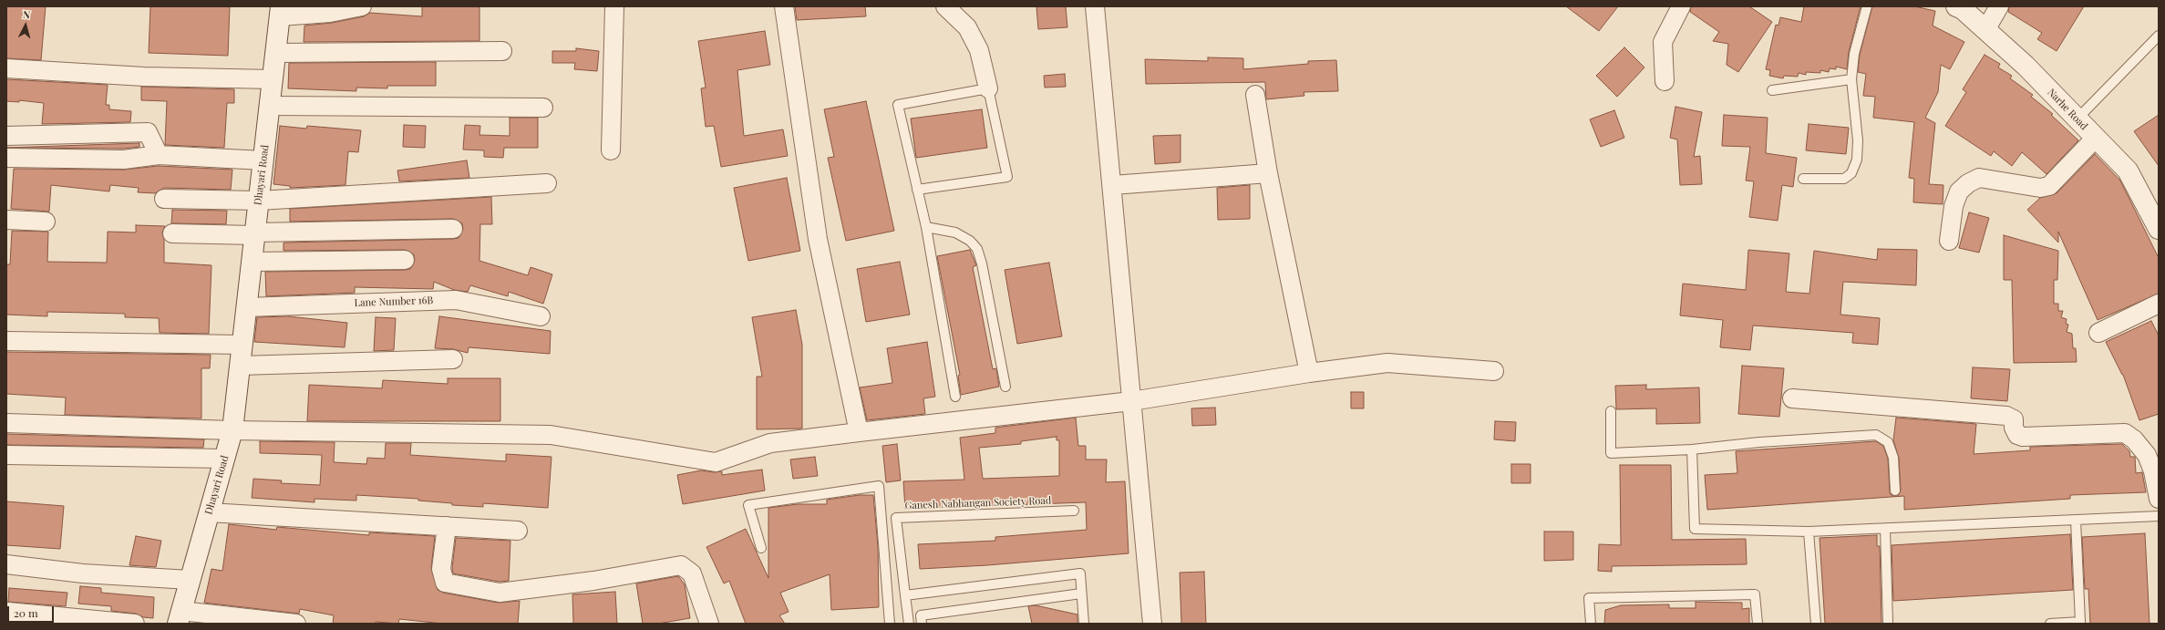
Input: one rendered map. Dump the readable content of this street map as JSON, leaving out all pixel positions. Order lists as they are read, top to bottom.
{
  "streets": {
    "main road": ["Narhe Road", "Dhayari Road"],
    "street": ["Lane Number 16B"],
    "lane": ["Ganesh Nabhangan Society Road"]
  },
  "crossings": [
    ["Dhayari Road", "Lane Number 16B"]
  ],
  "scale_bar": "20 m",
  "north": "top"
}
